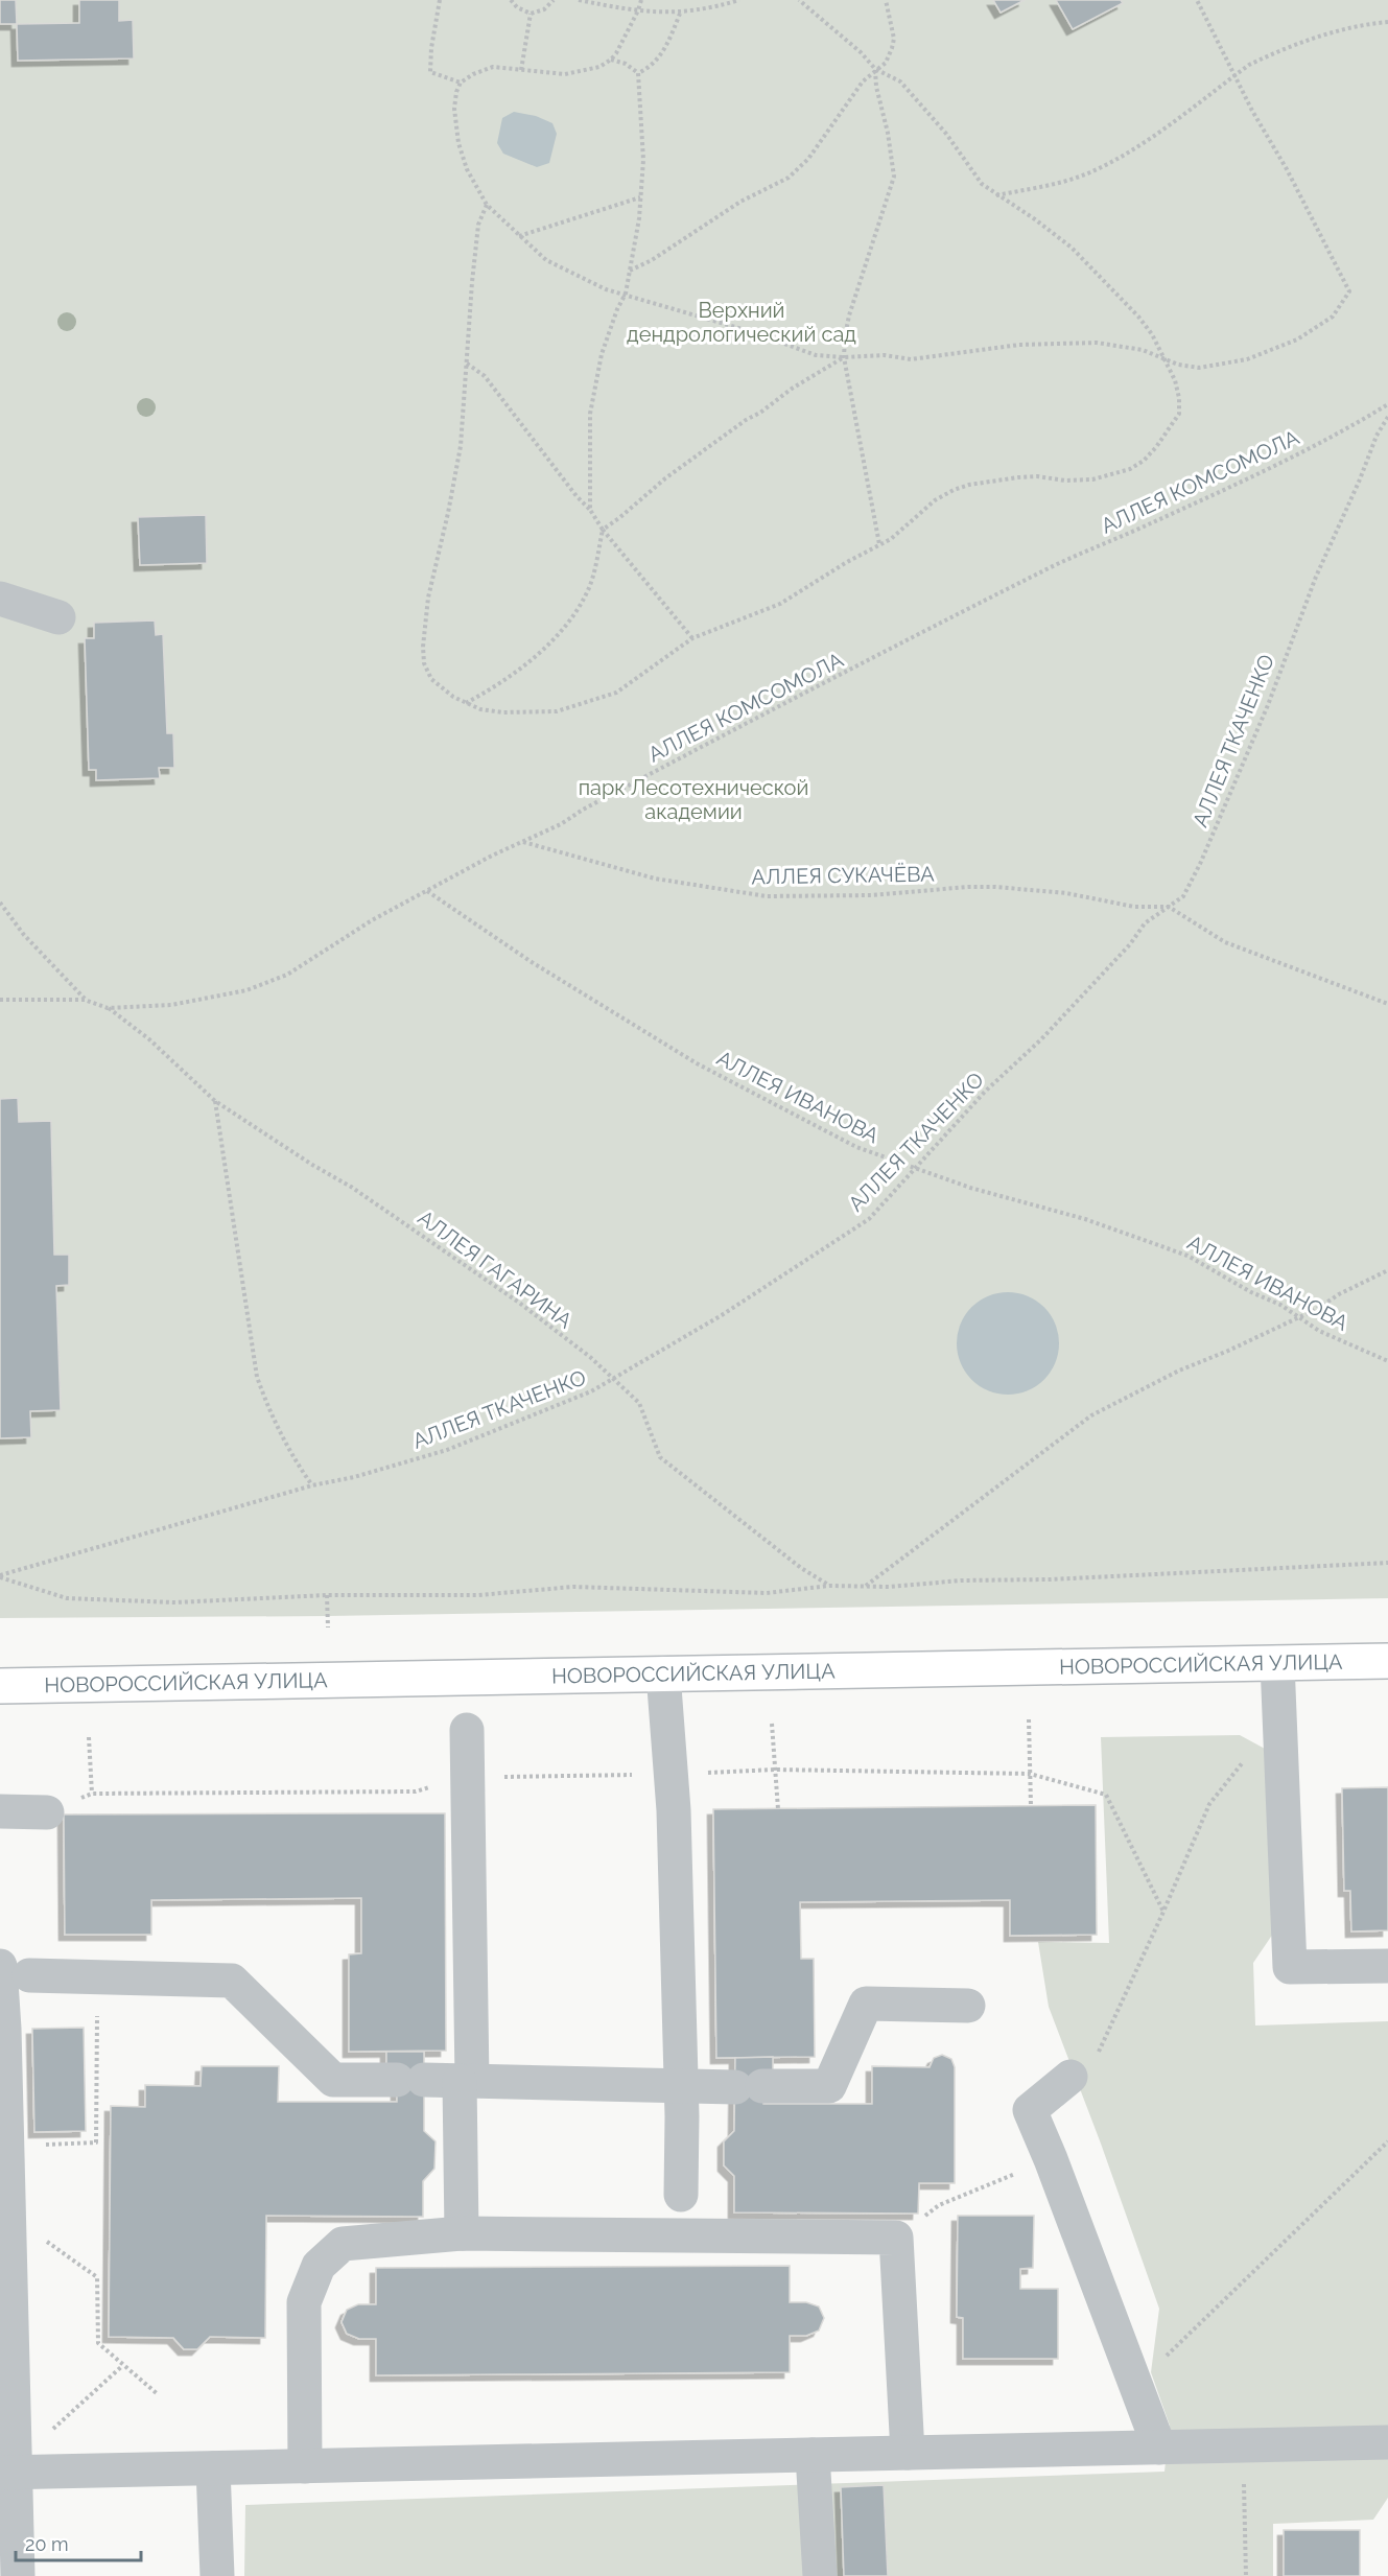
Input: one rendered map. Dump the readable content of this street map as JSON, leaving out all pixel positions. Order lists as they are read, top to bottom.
{
  "streets": {
    "main road": ["НОВОРОССИЙСКАЯ УЛИЦА"],
    "path": [
      "АЛЛЕЯ КОМСОМОЛА",
      "АЛЛЕЯ ТКАЧЕНКО",
      "АЛЛЕЯ СУКАЧЁВА",
      "АЛЛЕЯ ИВАНОВА",
      "АЛЛЕЯ ГАГАРИНА"
    ]
  },
  "crossings": [
    ["АЛЛЕЯ КОМСОМОЛА", "АЛЛЕЯ СУКАЧЁВА"],
    ["АЛЛЕЯ КОМСОМОЛА", "АЛЛЕЯ ИВАНОВА"],
    ["АЛЛЕЯ КОМСОМОЛА", "АЛЛЕЯ ГАГАРИНА"],
    ["АЛЛЕЯ ТКАЧЕНКО", "АЛЛЕЯ СУКАЧЁВА"],
    ["АЛЛЕЯ ТКАЧЕНКО", "АЛЛЕЯ ИВАНОВА"],
    ["АЛЛЕЯ ТКАЧЕНКО", "АЛЛЕЯ ГАГАРИНА"]
  ],
  "parks": ["Верхний дендрологический сад", "парк Лесотехнической академии"],
  "scale_bar": "20 m"
}
